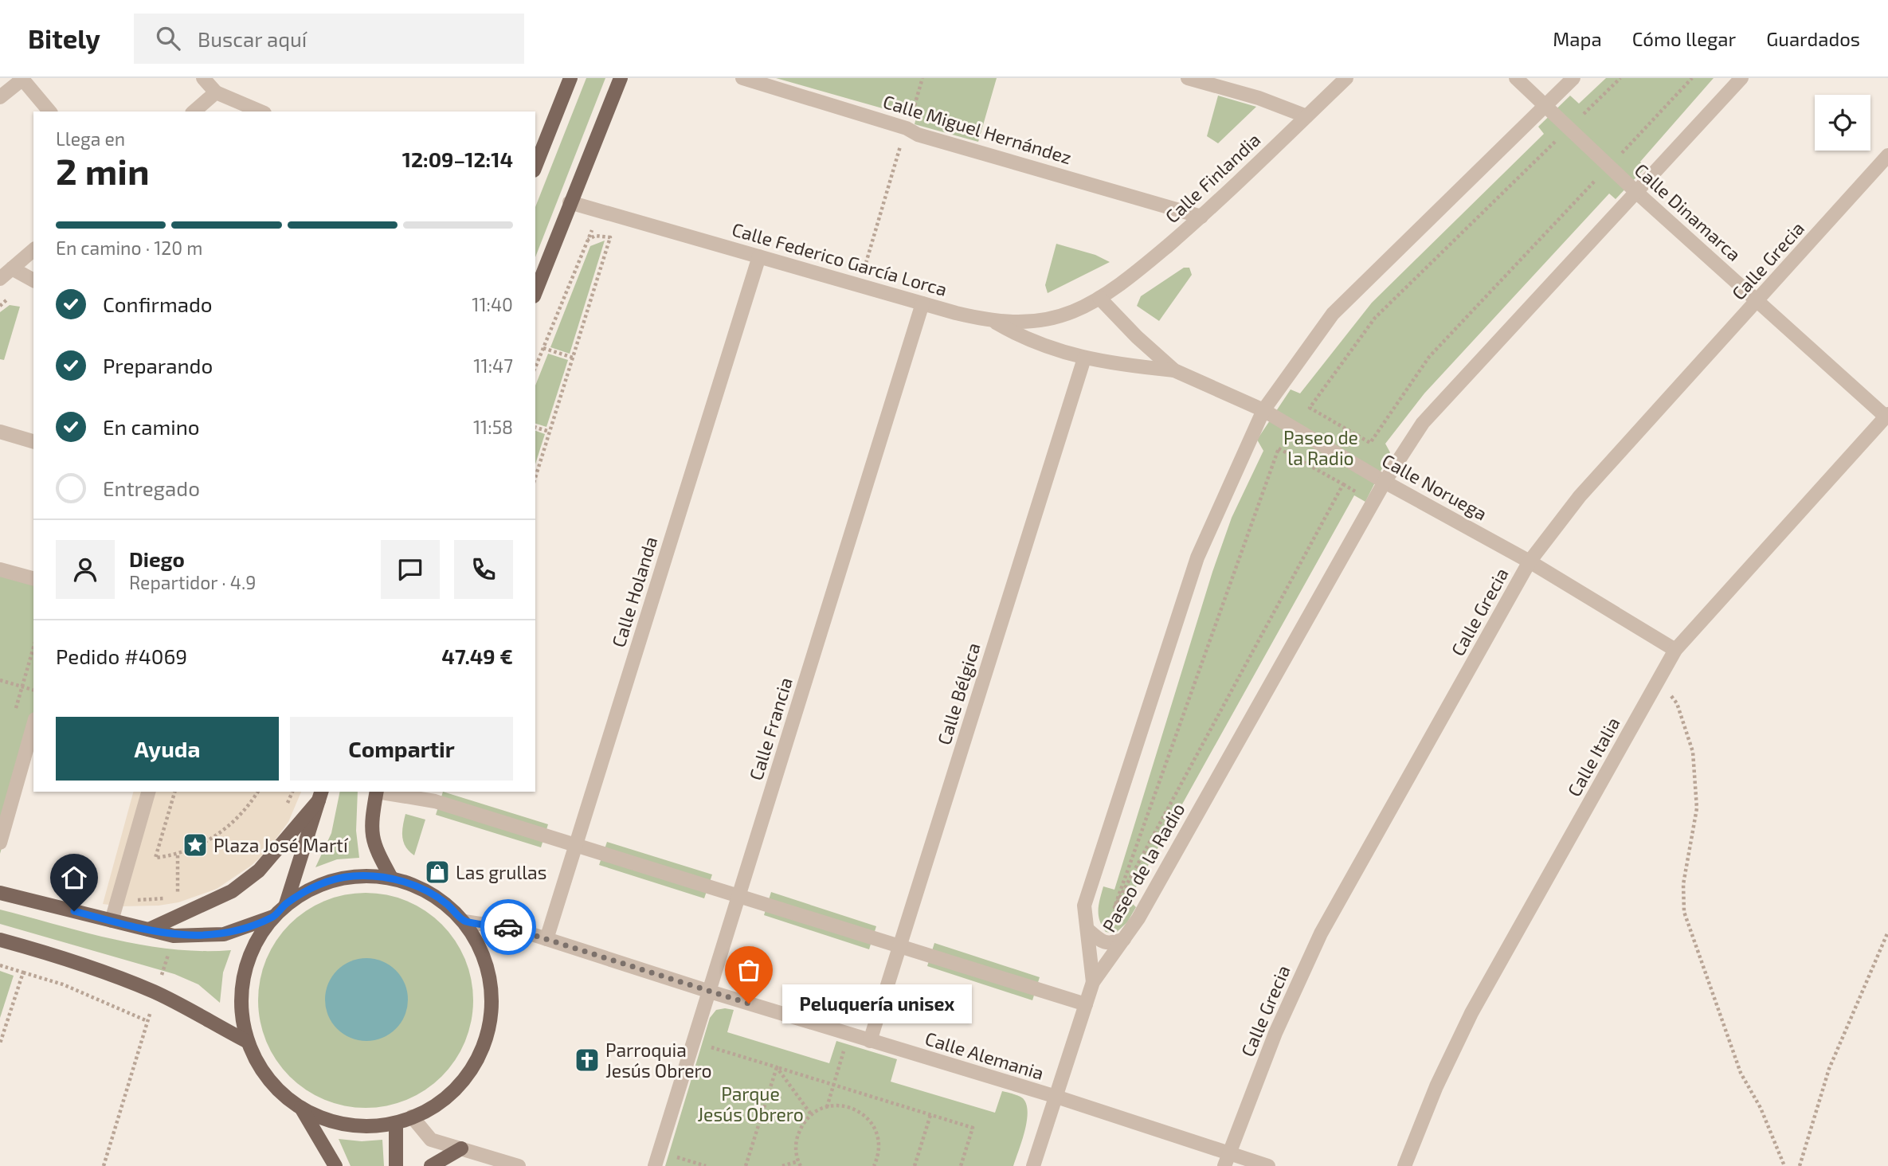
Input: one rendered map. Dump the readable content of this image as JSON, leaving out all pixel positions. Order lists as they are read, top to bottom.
{
  "streets": {
    "street": [
      "Calle Miguel Hernández",
      "Calle Finlandia",
      "Calle Dinamarca",
      "Calle Federico García Lorca",
      "Calle Grecia",
      "Calle Noruega",
      "Calle Holanda",
      "Calle Bélgica",
      "Calle Francia",
      "Calle Italia",
      "Paseo de la Radio",
      "Calle Alemania"
    ]
  },
  "crossings": [
    ["Calle Miguel Hernández", "Calle Finlandia"],
    ["Calle Finlandia", "Calle Federico García Lorca"],
    ["Calle Finlandia", "Calle Noruega"],
    ["Calle Dinamarca", "Calle Grecia"],
    ["Calle Dinamarca", "Calle Italia"],
    ["Calle Dinamarca", "Paseo de la Radio"],
    ["Calle Federico García Lorca", "Calle Noruega"],
    ["Calle Federico García Lorca", "Calle Holanda"],
    ["Calle Federico García Lorca", "Calle Francia"],
    ["Calle Grecia", "Calle Noruega"],
    ["Calle Grecia", "Calle Alemania"],
    ["Calle Noruega", "Calle Italia"],
    ["Calle Noruega", "Paseo de la Radio"],
    ["Calle Holanda", "Calle Alemania"],
    ["Calle Bélgica", "Calle Alemania"],
    ["Calle Francia", "Calle Alemania"],
    ["Paseo de la Radio", "Calle Alemania"]
  ],
  "parks": ["Paseo de la Radio", "Parque Jesús Obrero"],
  "places": {
    "place": ["Plaza José Martí"],
    "shop": ["Las grullas"],
    "other": ["Peluquería unisex"],
    "church": ["Parroquia Jesús Obrero"]
  },
  "page": {
    "header": "Bitely",
    "search": "Buscar aquí",
    "nav": ["Mapa", "Cómo llegar", "Guardados"],
    "heading": ["2 min", "Llega en", "12:09–12:14"],
    "panel": [
      "Diego",
      "Repartidor · 4.9",
      "Pedido #4069",
      "47.49 €"
    ],
    "bar": "En camino · 120 m",
    "list": [
      ["Confirmado", "11:40"],
      ["Preparando", "11:47"],
      ["En camino", "11:58"],
      "Entregado"
    ],
    "buttons": ["Ayuda", "Compartir"],
    "bubble": "Peluquería unisex"
  }
}
